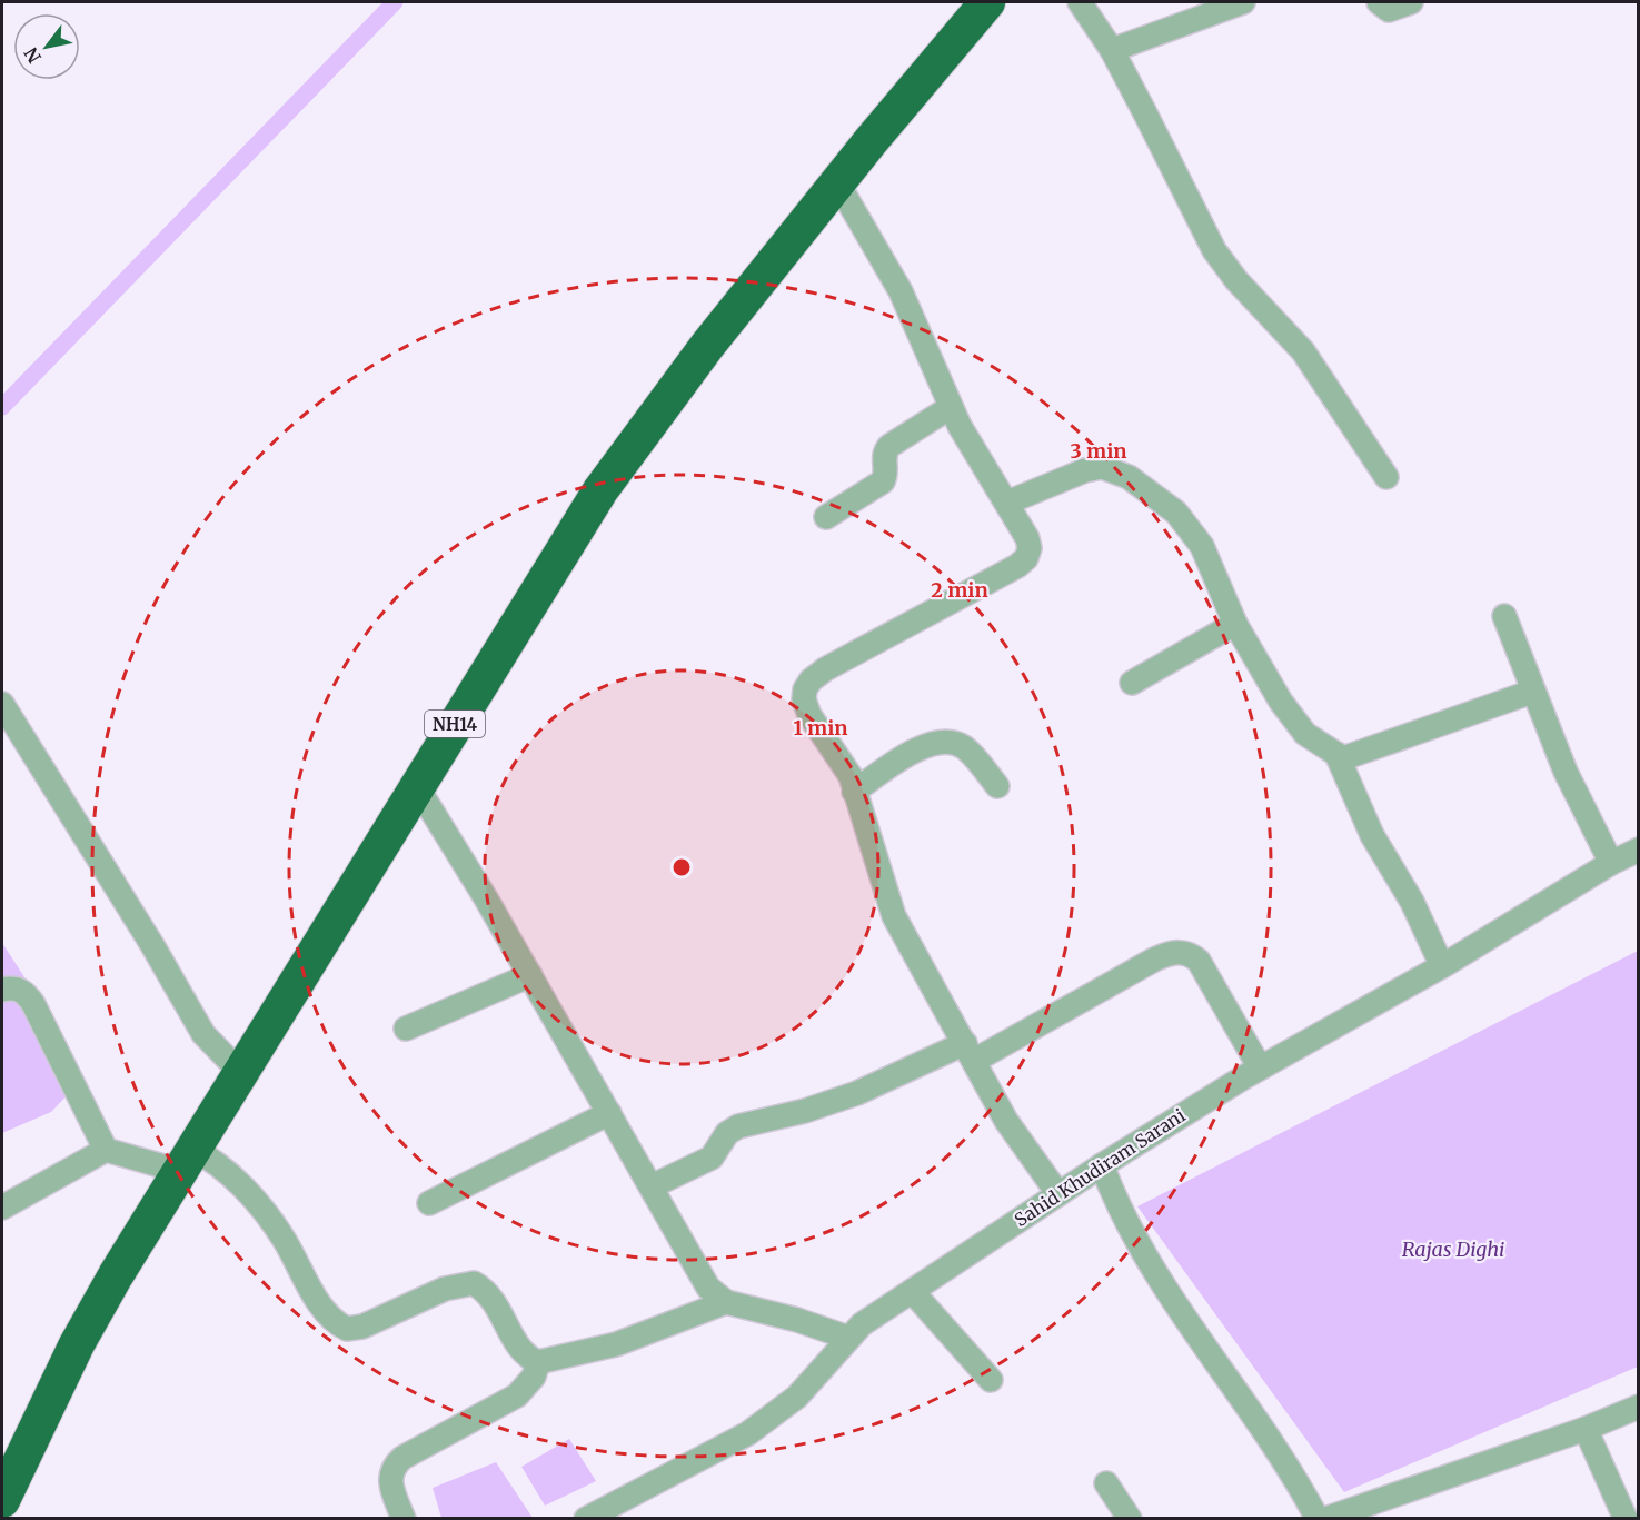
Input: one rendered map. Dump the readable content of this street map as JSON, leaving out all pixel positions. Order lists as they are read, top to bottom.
{
  "streets": {
    "highway": ["NH14"],
    "street": ["Sahid Khudiram Sarani"]
  },
  "water": ["Rajas Dighi"],
  "north": "bottom left",
  "rings": ["3 min", "2 min", "1 min"]
}
